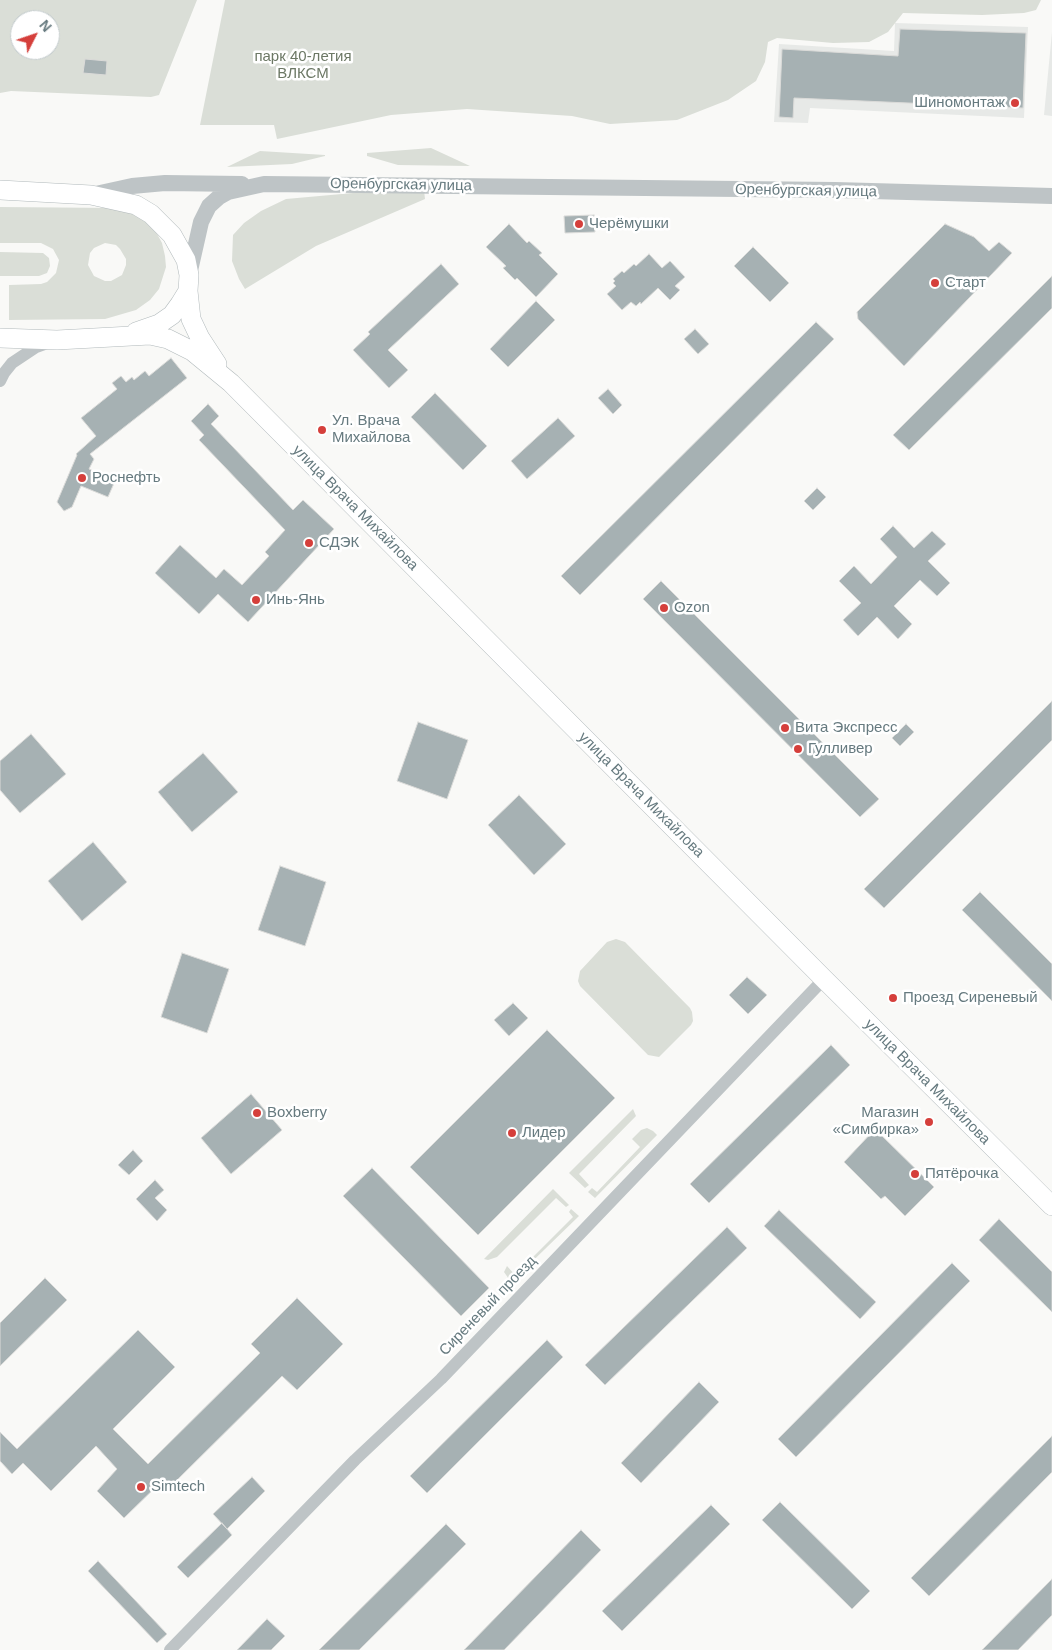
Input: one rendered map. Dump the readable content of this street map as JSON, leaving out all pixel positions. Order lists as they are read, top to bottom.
{
  "streets": {
    "main road": ["Оренбургская улица", "улица Врача Михайлова"],
    "street": ["Сиреневый проезд"]
  },
  "crossings": [
    ["Оренбургская улица", "улица Врача Михайлова"],
    ["улица Врача Михайлова", "Сиреневый проезд"]
  ],
  "parks": ["парк 40-летия ВЛКСМ"],
  "places": [
    "Шиномонтаж",
    "Черёмушки",
    "Старт",
    "Ул. Врача Михайлова",
    "Роснефть",
    "СДЭК",
    "Инь-Янь",
    "Ozon",
    "Вита Экспресс",
    "Гулливер",
    "Проезд Сиреневый",
    "Boxberry",
    "Магазин «Симбирка»",
    "Лидер",
    "Пятёрочка",
    "Simtech"
  ],
  "north": "top right"
}
